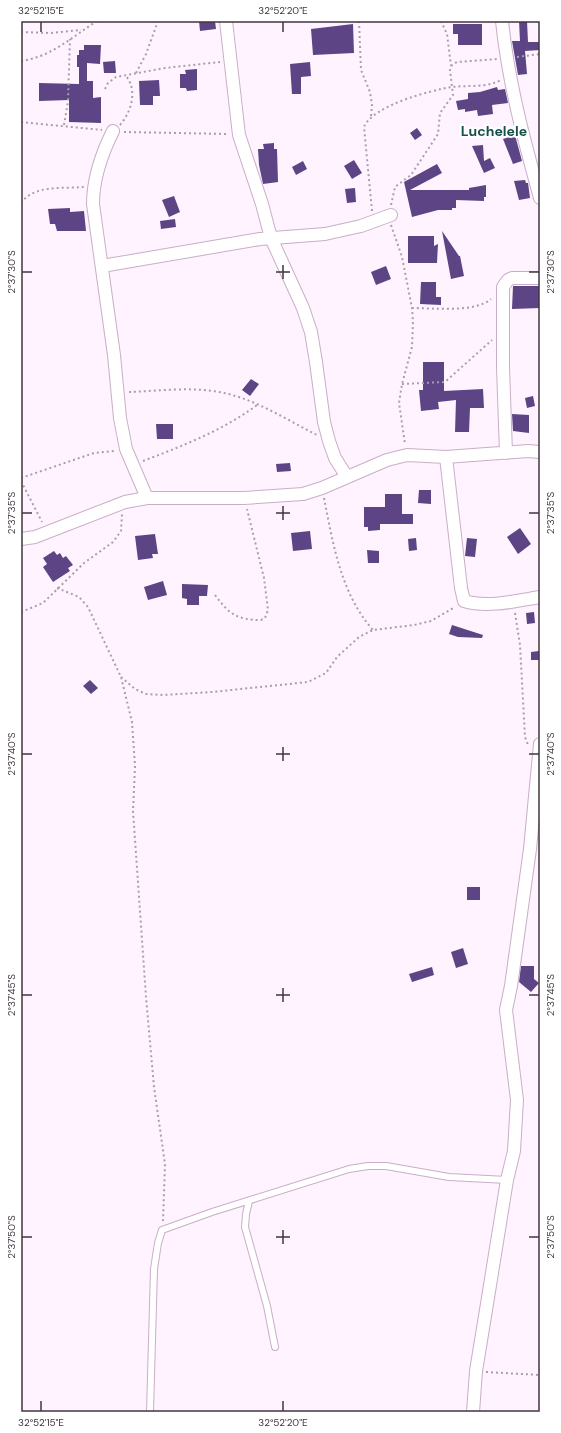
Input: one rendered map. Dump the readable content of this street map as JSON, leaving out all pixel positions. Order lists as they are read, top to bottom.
{
  "districts": ["Luchelele"],
  "coordinates": [
    "32°52'15\"E",
    "32°52'20\"E",
    "2°37'30\"S",
    "2°37'35\"S",
    "2°37'40\"S",
    "2°37'45\"S",
    "2°37'50\"S"
  ]
}
